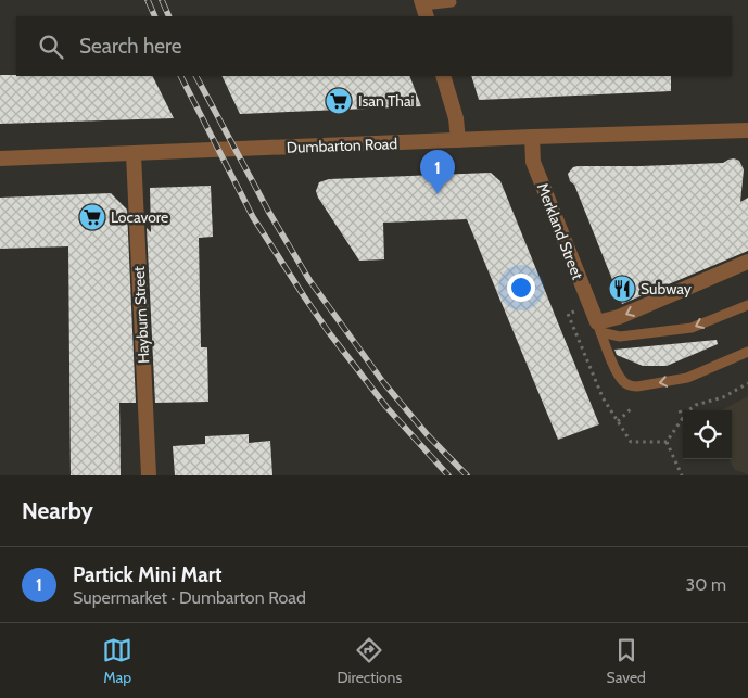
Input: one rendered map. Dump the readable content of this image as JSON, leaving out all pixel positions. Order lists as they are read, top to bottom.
{
  "streets": {
    "street": ["Dumbarton Road", "Merkland Street", "Hayburn Street"]
  },
  "crossings": [
    ["Dumbarton Road", "Merkland Street"],
    ["Dumbarton Road", "Hayburn Street"]
  ],
  "places": {
    "supermarket": ["Isan Thai", "Locavore"],
    "restaurant": ["Subway"]
  },
  "page": {
    "search": "Search here",
    "pins": "1",
    "heading": "Nearby",
    "list": [
      {
        "mark": "1",
        "name": "Partick Mini Mart",
        "note": "Supermarket · Dumbarton Road",
        "value": "30 m"
      }
    ],
    "nav": ["Map", "Directions", "Saved"]
  }
}
